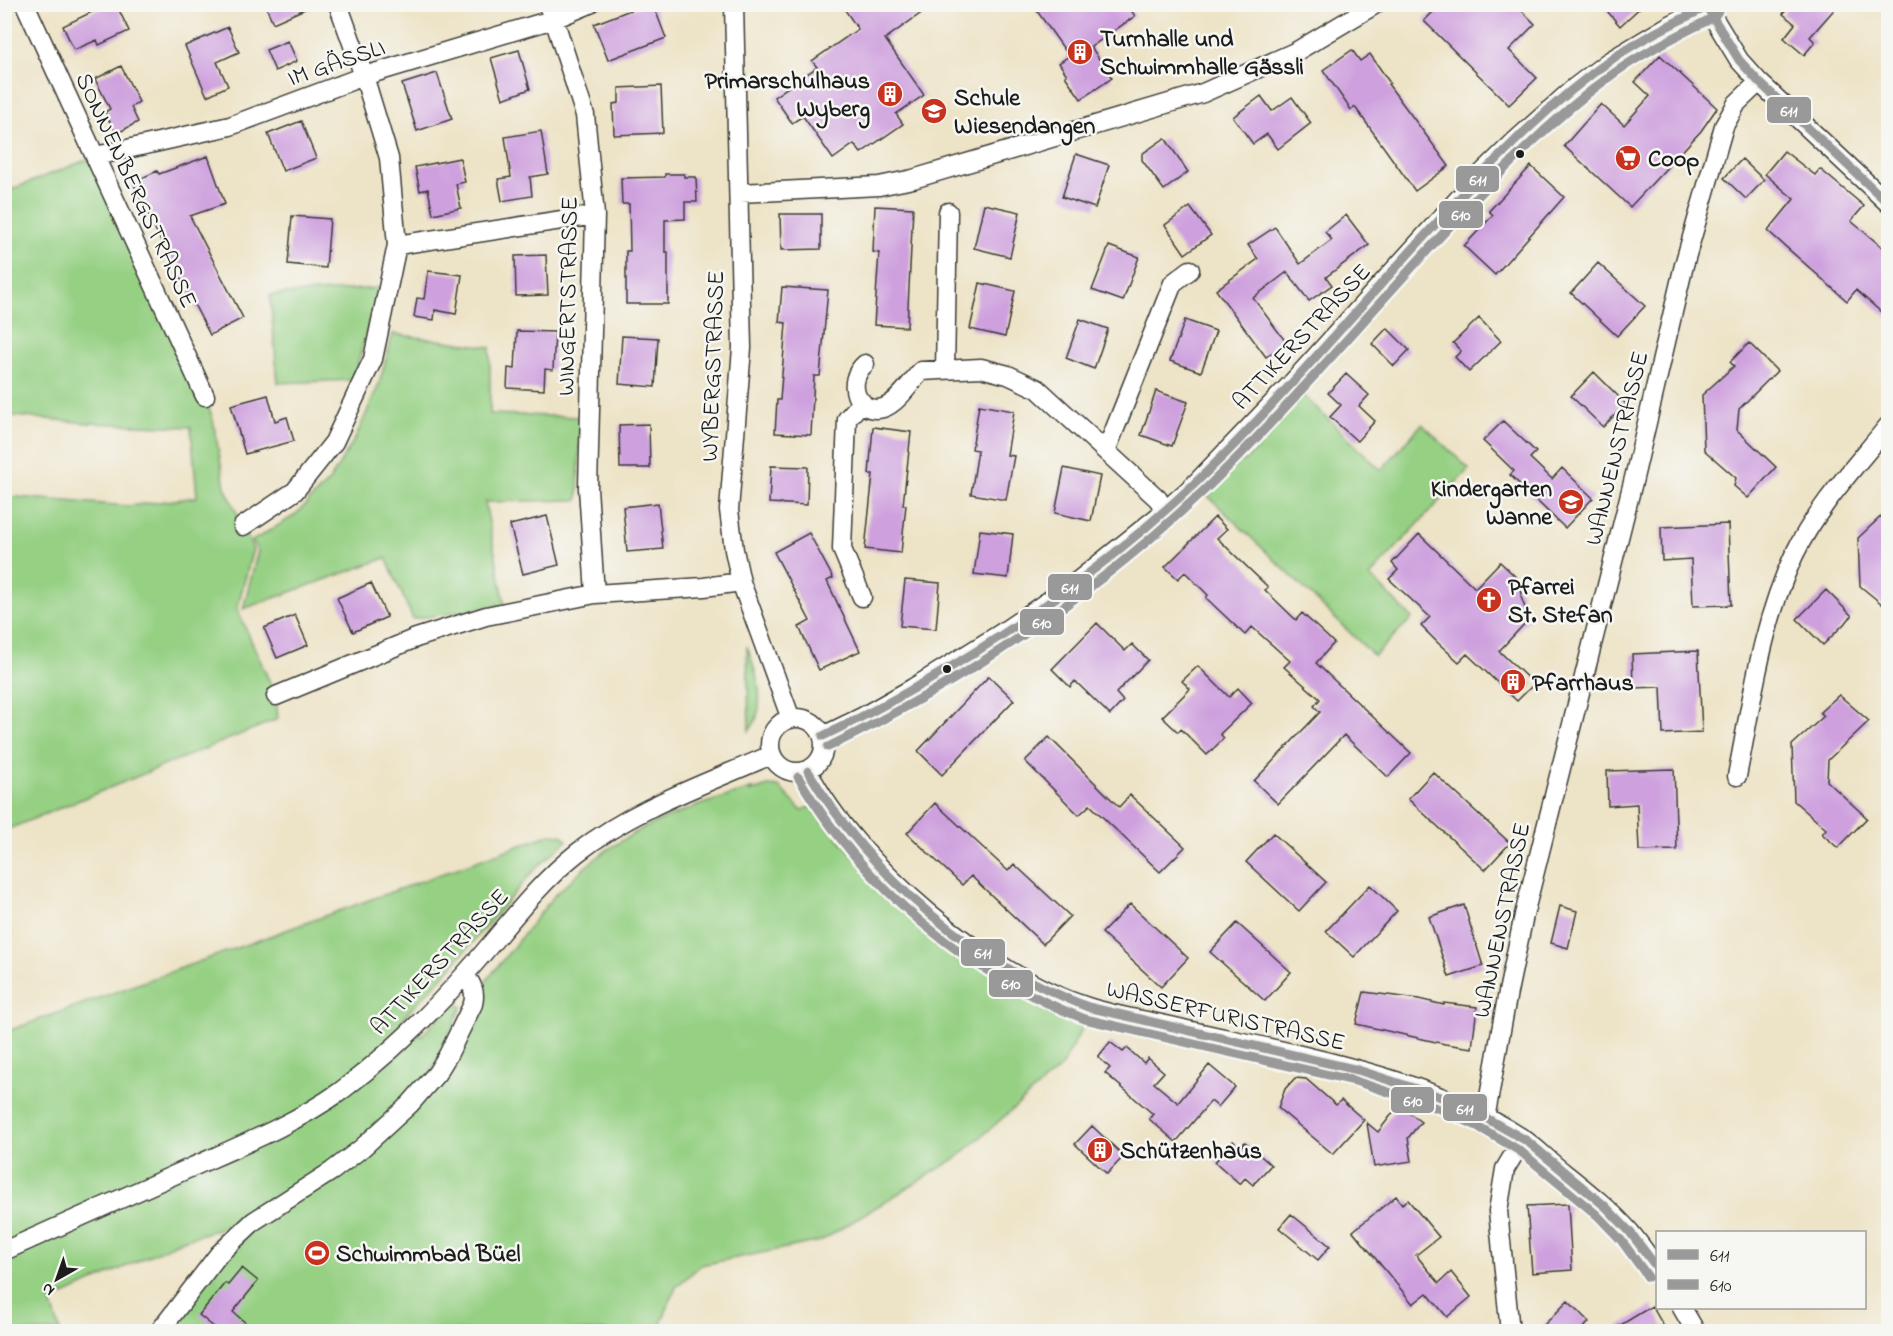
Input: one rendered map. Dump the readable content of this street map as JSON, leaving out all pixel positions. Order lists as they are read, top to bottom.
{
  "streets": {
    "street": [
      "IM GÄSSLI",
      "SONNENBERGSTRASSE",
      "WINGERTSTRASSE",
      "ATTIKERSTRASSE",
      "WYBERGSTRASSE",
      "WANNENSTRASSE",
      "WASSERFURISTRASSE"
    ]
  },
  "crossings": [
    ["IM GÄSSLI", "SONNENBERGSTRASSE"],
    ["IM GÄSSLI", "WINGERTSTRASSE"],
    ["ATTIKERSTRASSE", "WYBERGSTRASSE"],
    ["ATTIKERSTRASSE", "WASSERFURISTRASSE"],
    ["WYBERGSTRASSE", "WASSERFURISTRASSE"],
    ["WANNENSTRASSE", "WASSERFURISTRASSE"]
  ],
  "places": {
    "building": [
      "Turnhalle und Schwimmhalle Gässli",
      "Primarschulhaus Wyberg",
      "Pfarrhaus",
      "Schützenhaus"
    ],
    "school or university": ["Schule Wiesendangen", "Kindergarten Wanne"],
    "supermarket": ["Coop"],
    "church": ["Pfarrei St. Stefan"],
    "sports": ["Schwimmbad Büel"]
  },
  "lines": ["transit line 611", "transit line 610"],
  "legend": ["611", "610"],
  "north": "bottom left"
}
